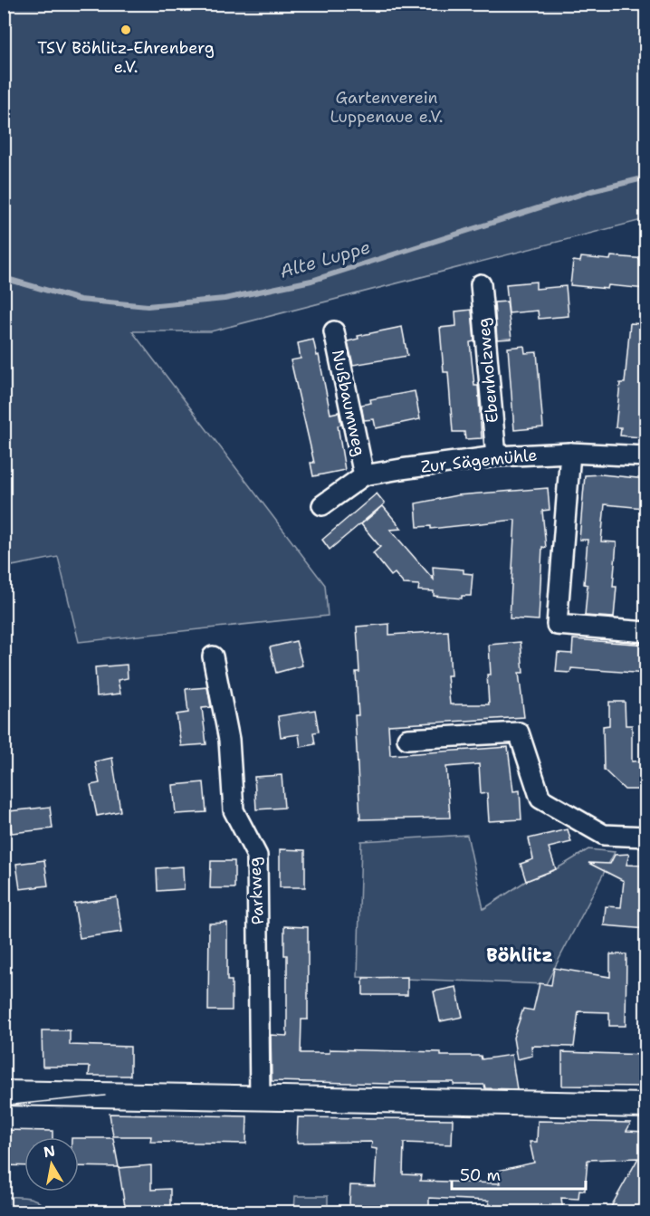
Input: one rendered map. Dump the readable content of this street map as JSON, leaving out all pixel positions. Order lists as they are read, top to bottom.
{
  "streets": {
    "street": [
      "Ebenholzweg",
      "Nußbaumweg",
      "Zur Sägemühle",
      "Parkweg"
    ]
  },
  "crossings": [
    ["Ebenholzweg", "Zur Sägemühle"],
    ["Nußbaumweg", "Zur Sägemühle"]
  ],
  "districts": ["Böhlitz"],
  "water": ["Alte Luppe"],
  "parks": ["Gartenverein Luppenaue e.V."],
  "places": ["TSV Böhlitz-Ehrenberg e.V."],
  "scale_bar": "50 m",
  "north": "top"
}
